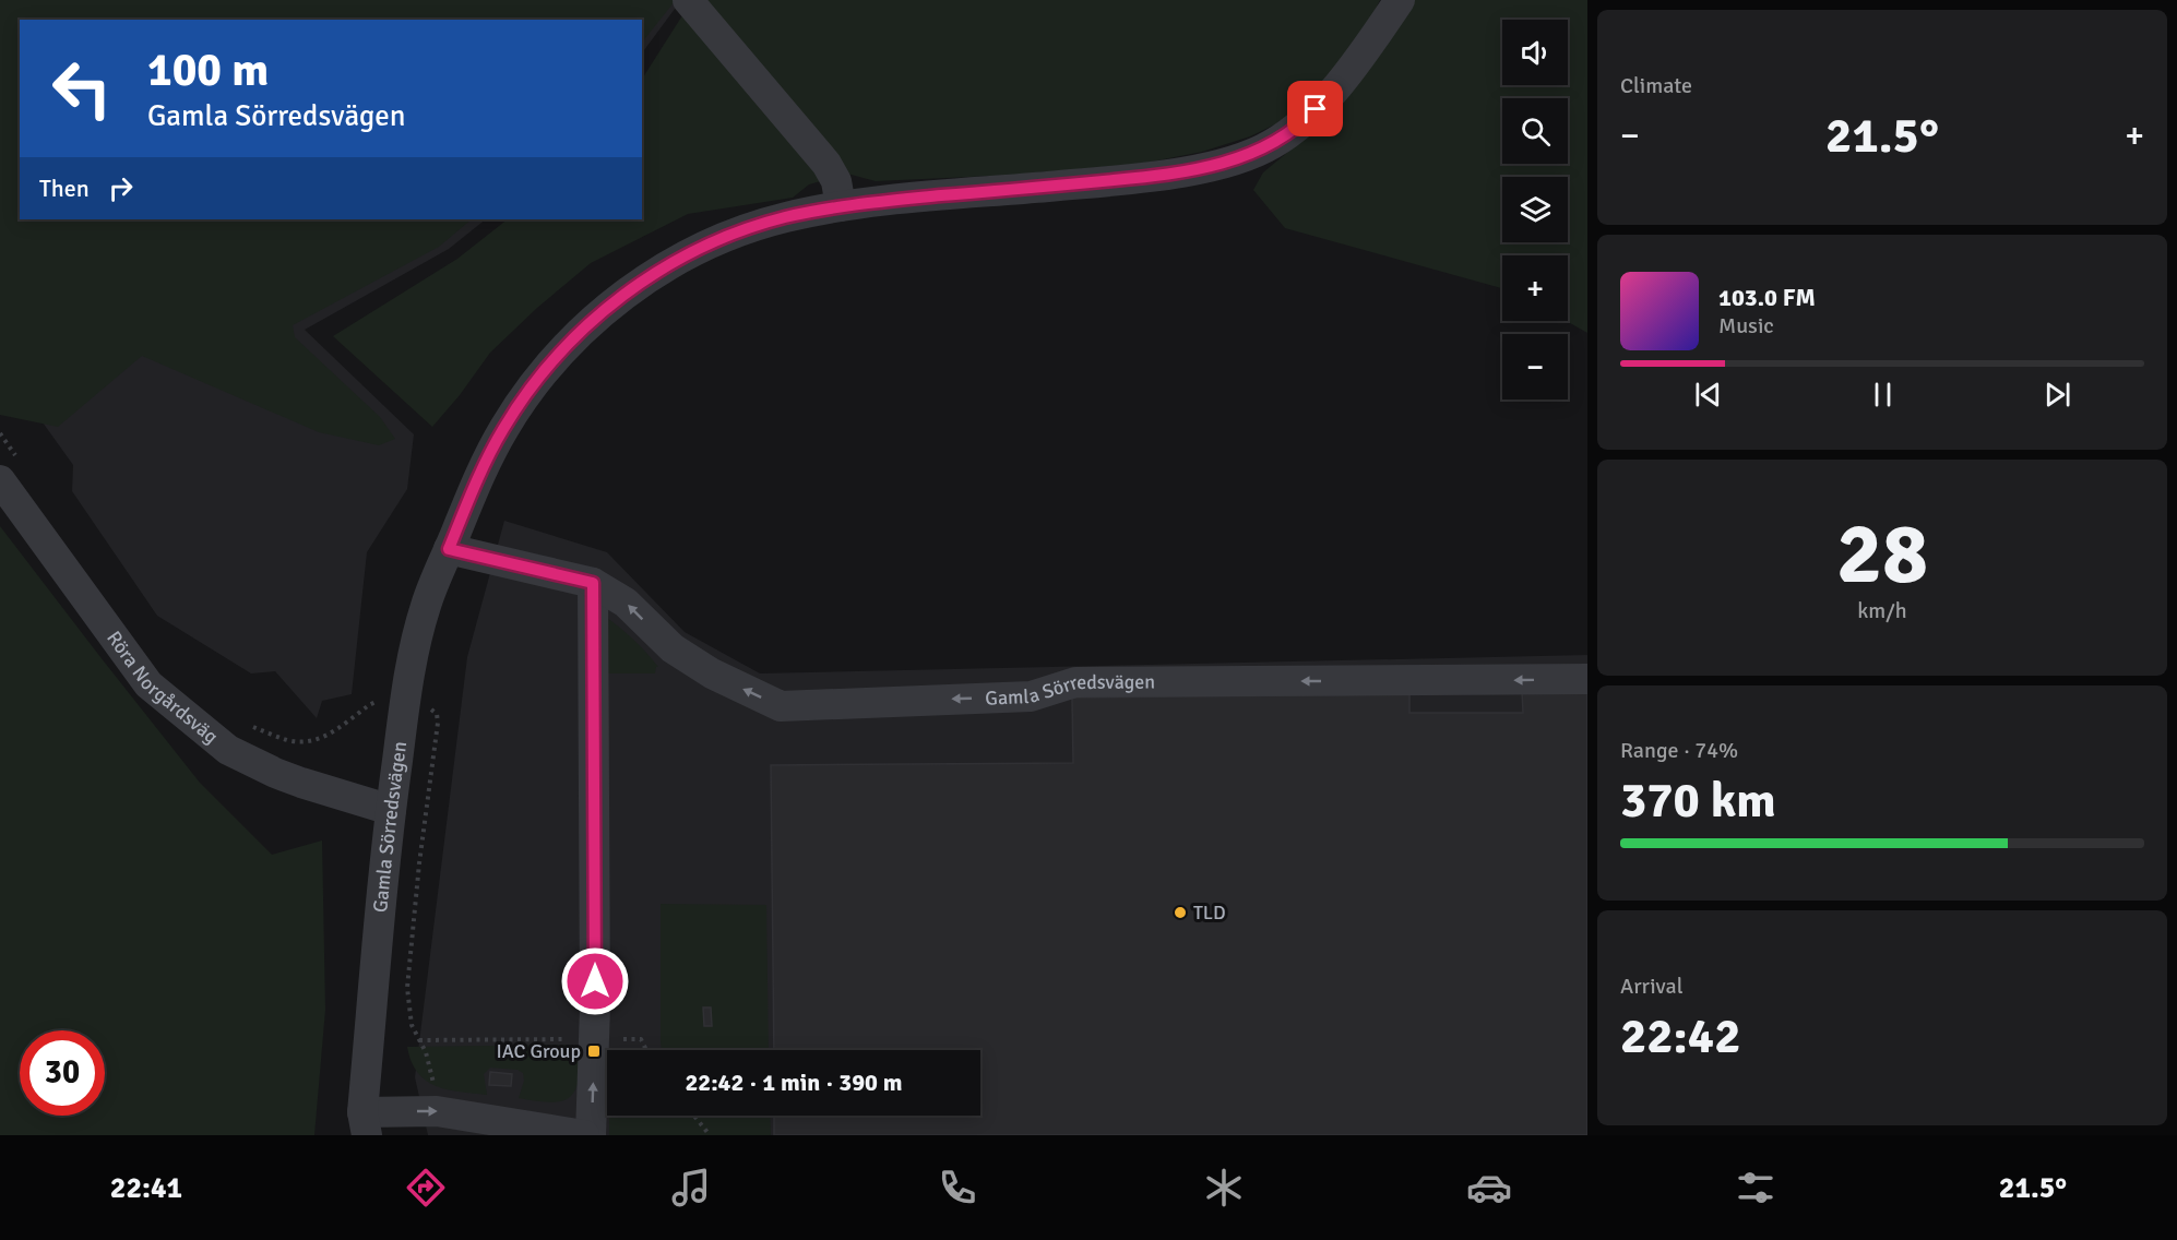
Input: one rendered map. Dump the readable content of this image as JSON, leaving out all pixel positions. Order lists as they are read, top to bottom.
{
  "streets": {
    "street": ["Röra Norgårdsväg", "Gamla Sörredsvägen"]
  },
  "crossings": [
    ["Röra Norgårdsväg", "Gamla Sörredsvägen"]
  ],
  "places": {
    "other": ["TLD"],
    "transit": ["IAC Group"]
  },
  "page": {
    "tile": [
      "Climate",
      ["28", "km/h"],
      ["Range · 74%", "370 km"],
      ["Arrival", "22:42"]
    ],
    "map_buttons": ["+", "−"],
    "turn": ["100 m", "Gamla Sörredsvägen"],
    "heat": ["−", "21.5°", "+"],
    "then": "Then",
    "song": ["103.0 FM", "Music"],
    "limit": "30",
    "trip": "22:42 · 1 min · 390 m",
    "tabs": ["22:41", "21.5°"]
  }
}
